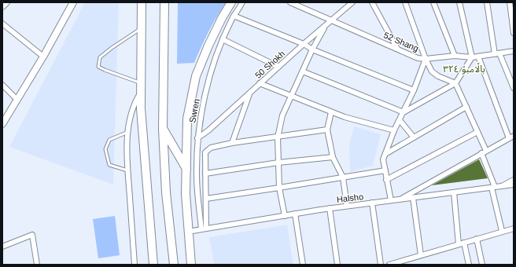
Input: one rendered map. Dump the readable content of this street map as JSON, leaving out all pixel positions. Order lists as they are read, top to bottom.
{
  "streets": {
    "street": [
      "52 Shang",
      "50 Shokh",
      "Swren",
      "Halsho"
    ]
  },
  "crossings": [
    ["52 Shang", "50 Shokh"],
    ["50 Shokh", "Swren"],
    ["Swren", "Halsho"]
  ],
  "districts": ["باڵامبۆ ٣٢٤"]
}
